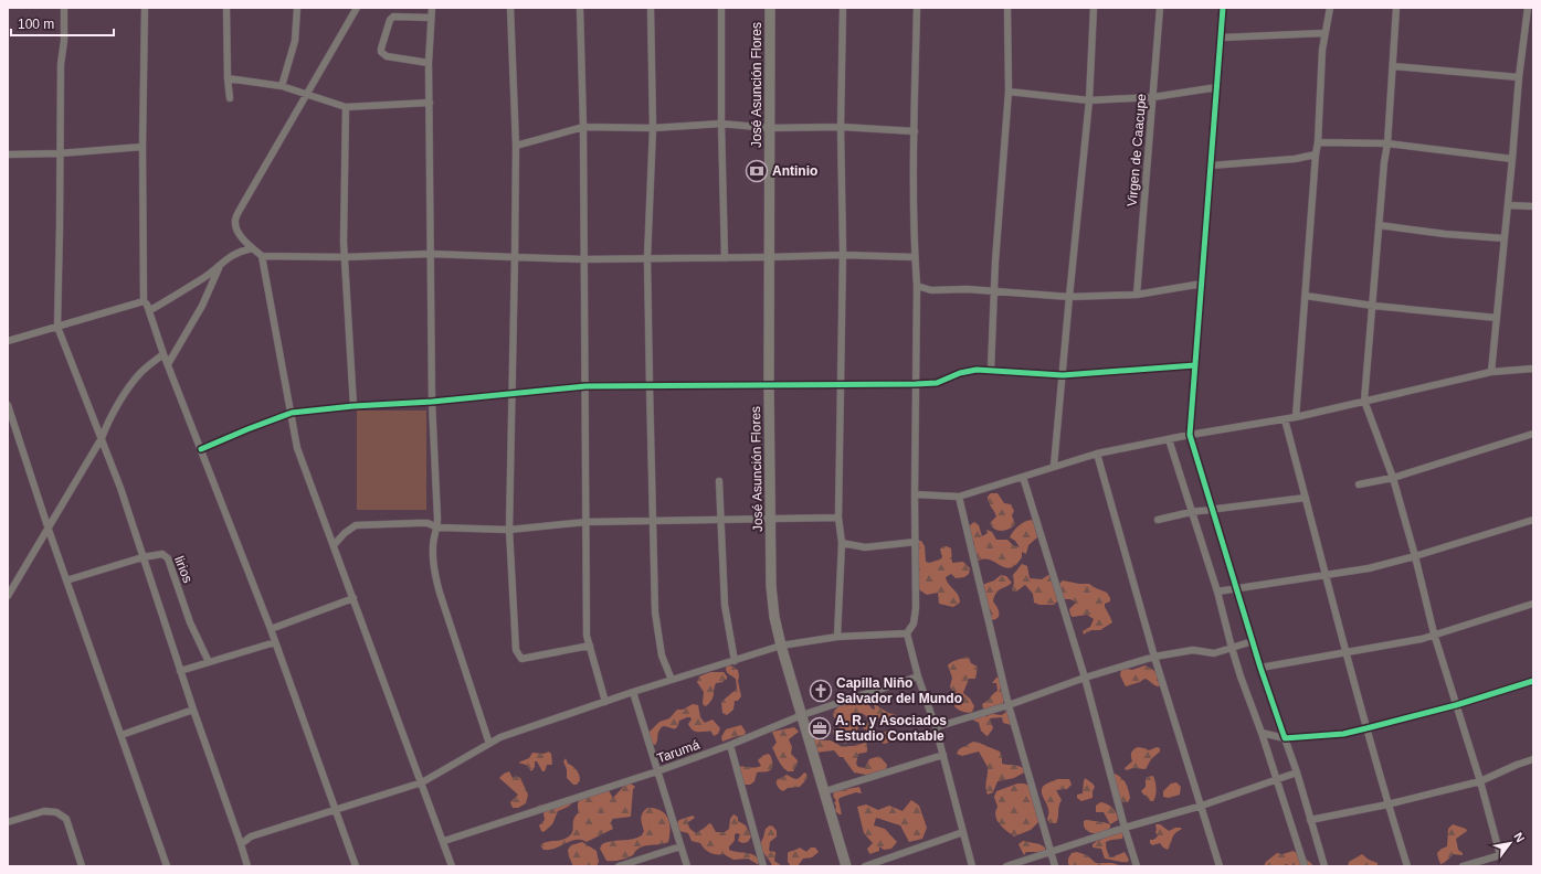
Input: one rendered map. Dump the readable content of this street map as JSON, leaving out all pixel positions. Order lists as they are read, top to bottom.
{
  "streets": {
    "street": [
      "José Asunción Flores",
      "Virgen de Caacupe",
      "lirios",
      "Tarumá"
    ]
  },
  "crossings": [
    ["José Asunción Flores", "Tarumá"]
  ],
  "places": {
    "bank": ["Antinio"],
    "church": ["Capilla Niño Salvador del Mundo"],
    "office": ["A. R. y Asociados Estudio Contable"]
  },
  "scale_bar": "100 m",
  "north": "top right"
}
